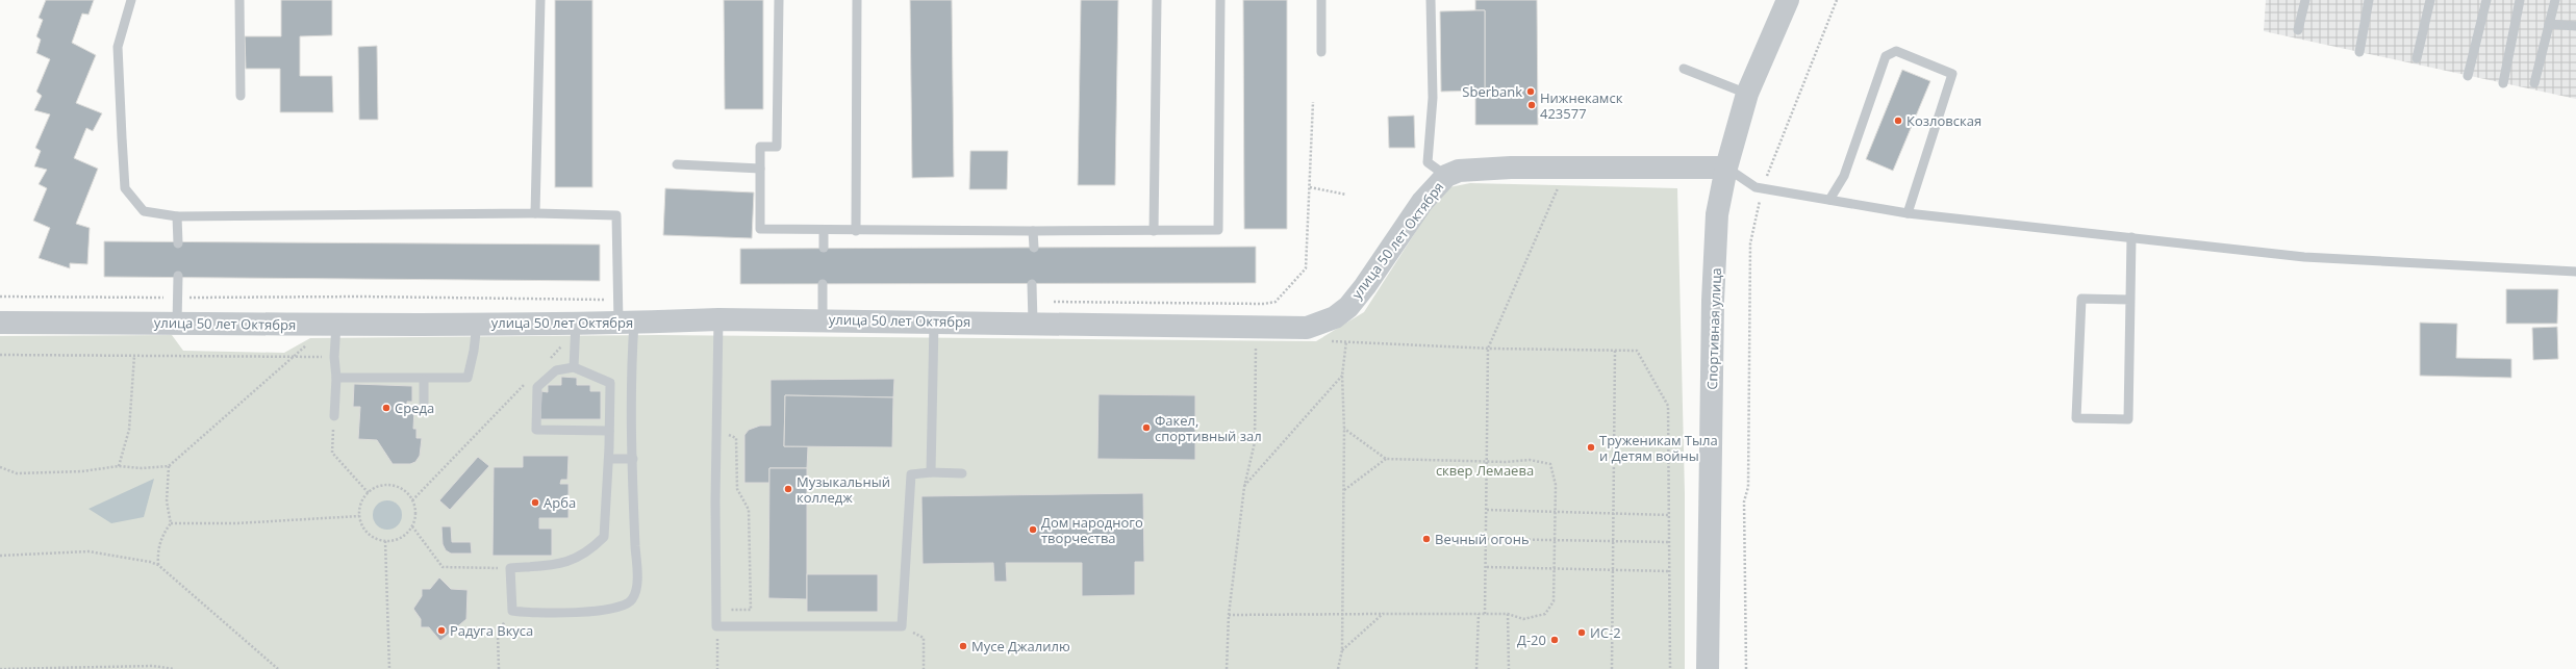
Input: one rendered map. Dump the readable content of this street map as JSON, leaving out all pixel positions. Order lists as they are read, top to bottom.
{
  "streets": {
    "street": ["улица 50 лет Октября", "Спортивная улица"]
  },
  "crossings": [
    ["улица 50 лет Октября", "Спортивная улица"]
  ],
  "parks": ["сквер Лемаева"],
  "places": [
    "Sberbank",
    "Нижнекамск 423577",
    "Козловская",
    "Среда",
    "Факел, спортивный зал",
    "Труженикам Тыла и Детям войны",
    "Музыкальный колледж",
    "Арба",
    "Дом народного творчества",
    "Вечный огонь",
    "Радуга Вкуса",
    "ИС-2",
    "Д-20",
    "Мусе Джалилю"
  ]
}
